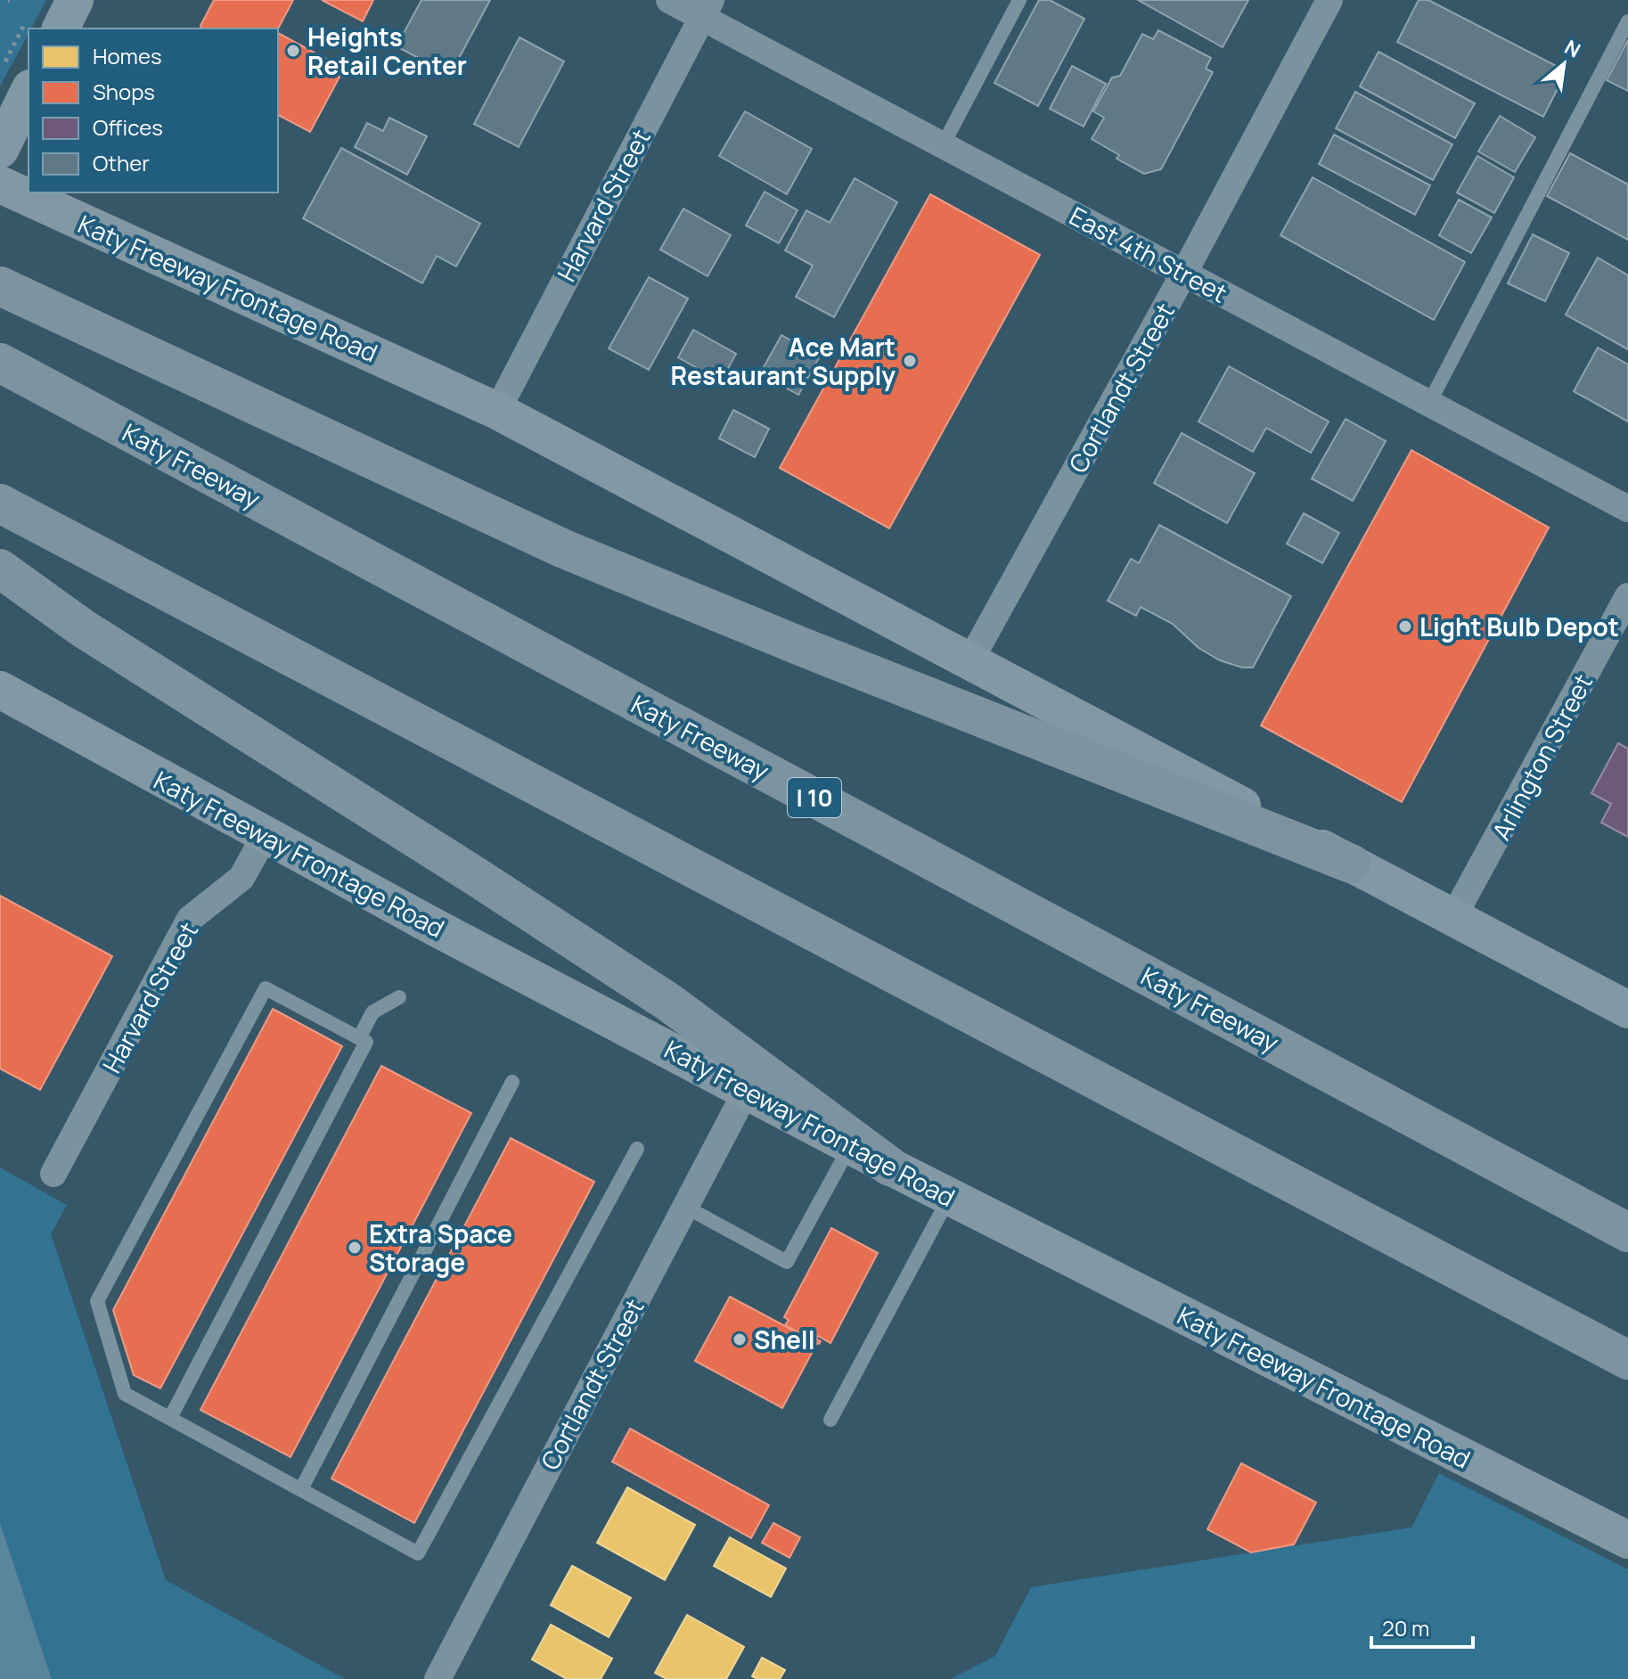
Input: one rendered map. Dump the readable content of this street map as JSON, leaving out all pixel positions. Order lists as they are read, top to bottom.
{
  "streets": {
    "highway": ["Katy Freeway", "I 10"],
    "main road": ["Katy Freeway Frontage Road"],
    "street": [
      "Harvard Street",
      "East 4th Street",
      "Cortlandt Street",
      "Arlington Street"
    ]
  },
  "crossings": [
    ["Harvard Street", "East 4th Street"],
    ["Harvard Street", "Katy Freeway Frontage Road"],
    ["East 4th Street", "Cortlandt Street"],
    ["Katy Freeway Frontage Road", "Cortlandt Street"],
    ["Katy Freeway Frontage Road", "Arlington Street"]
  ],
  "places": [
    "Heights Retail Center",
    "Ace Mart Restaurant Supply",
    "Light Bulb Depot",
    "Extra Space Storage",
    "Shell"
  ],
  "legend": [
    "Homes",
    "Shops",
    "Offices",
    "Other"
  ],
  "scale_bar": "20 m",
  "north": "top right"
}
